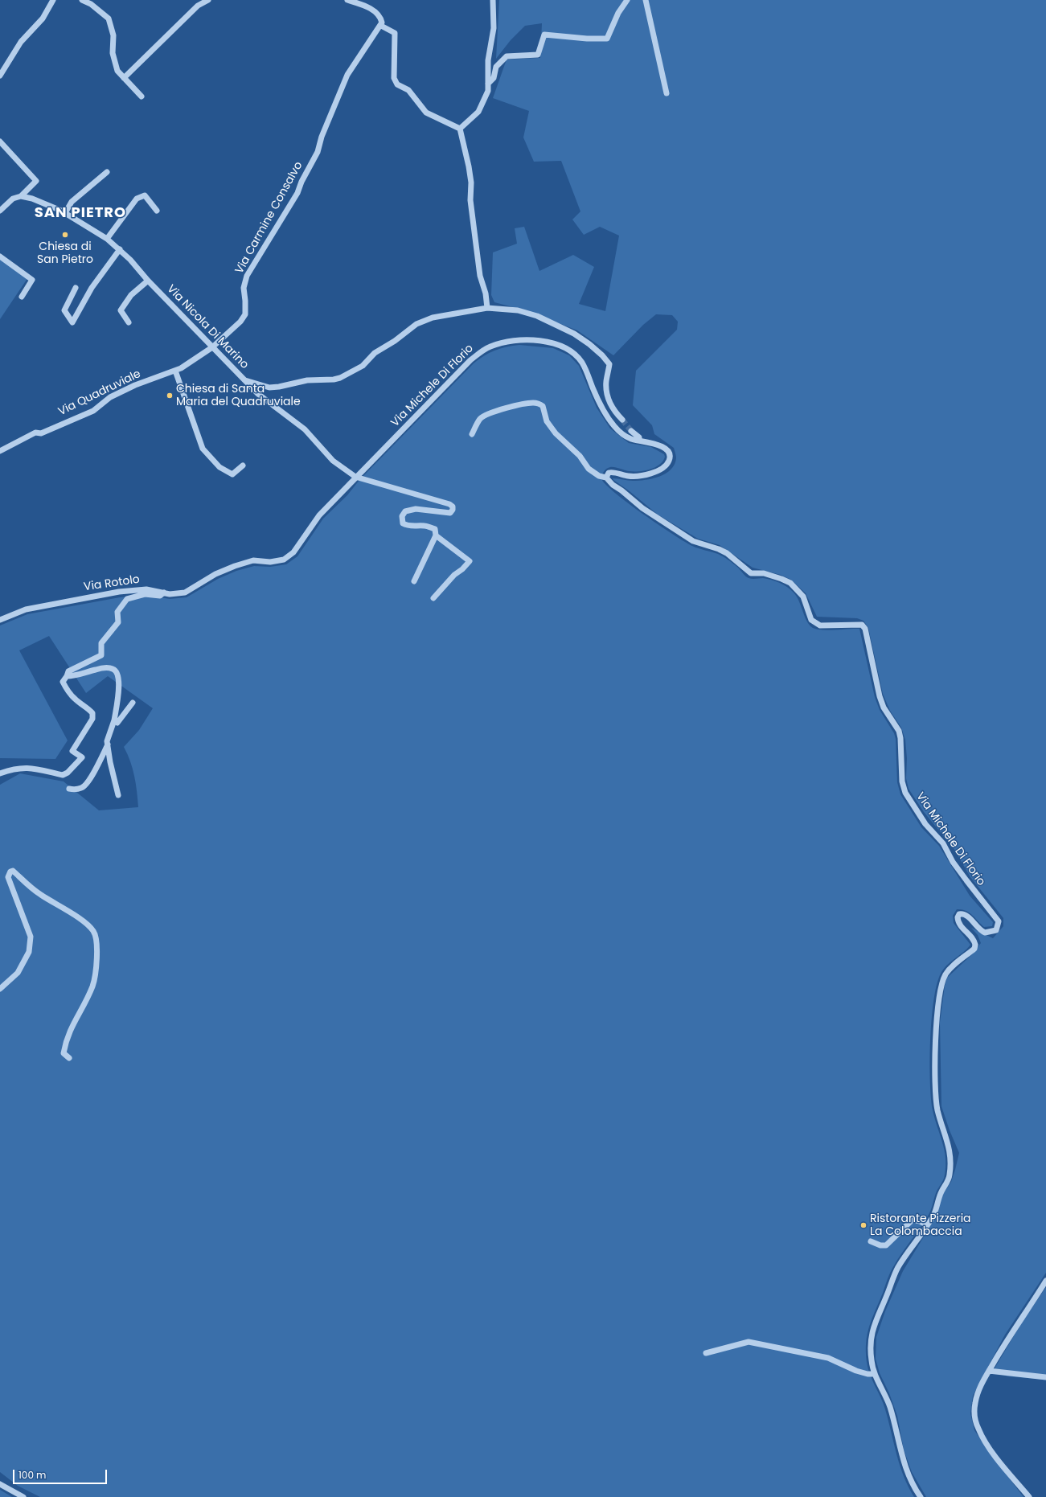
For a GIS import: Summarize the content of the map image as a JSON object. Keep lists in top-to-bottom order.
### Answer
{
  "streets": {
    "street": [
      "Via Carmine Consalvo",
      "Via Nicola Di Marino",
      "Via Michele Di Florio",
      "Via Quadruviale",
      "Via Rotolo"
    ]
  },
  "crossings": [
    ["Via Carmine Consalvo", "Via Nicola Di Marino"],
    ["Via Carmine Consalvo", "Via Quadruviale"],
    ["Via Nicola Di Marino", "Via Michele Di Florio"],
    ["Via Nicola Di Marino", "Via Quadruviale"],
    ["Via Nicola Di Marino", "Via Rotolo"],
    ["Via Michele Di Florio", "Via Rotolo"]
  ],
  "districts": ["SAN PIETRO"],
  "places": ["Chiesa di San Pietro", "Chiesa di Santa Maria del Quadruviale", "Ristorante Pizzeria La Colombaccia"],
  "scale_bar": "100 m"
}
